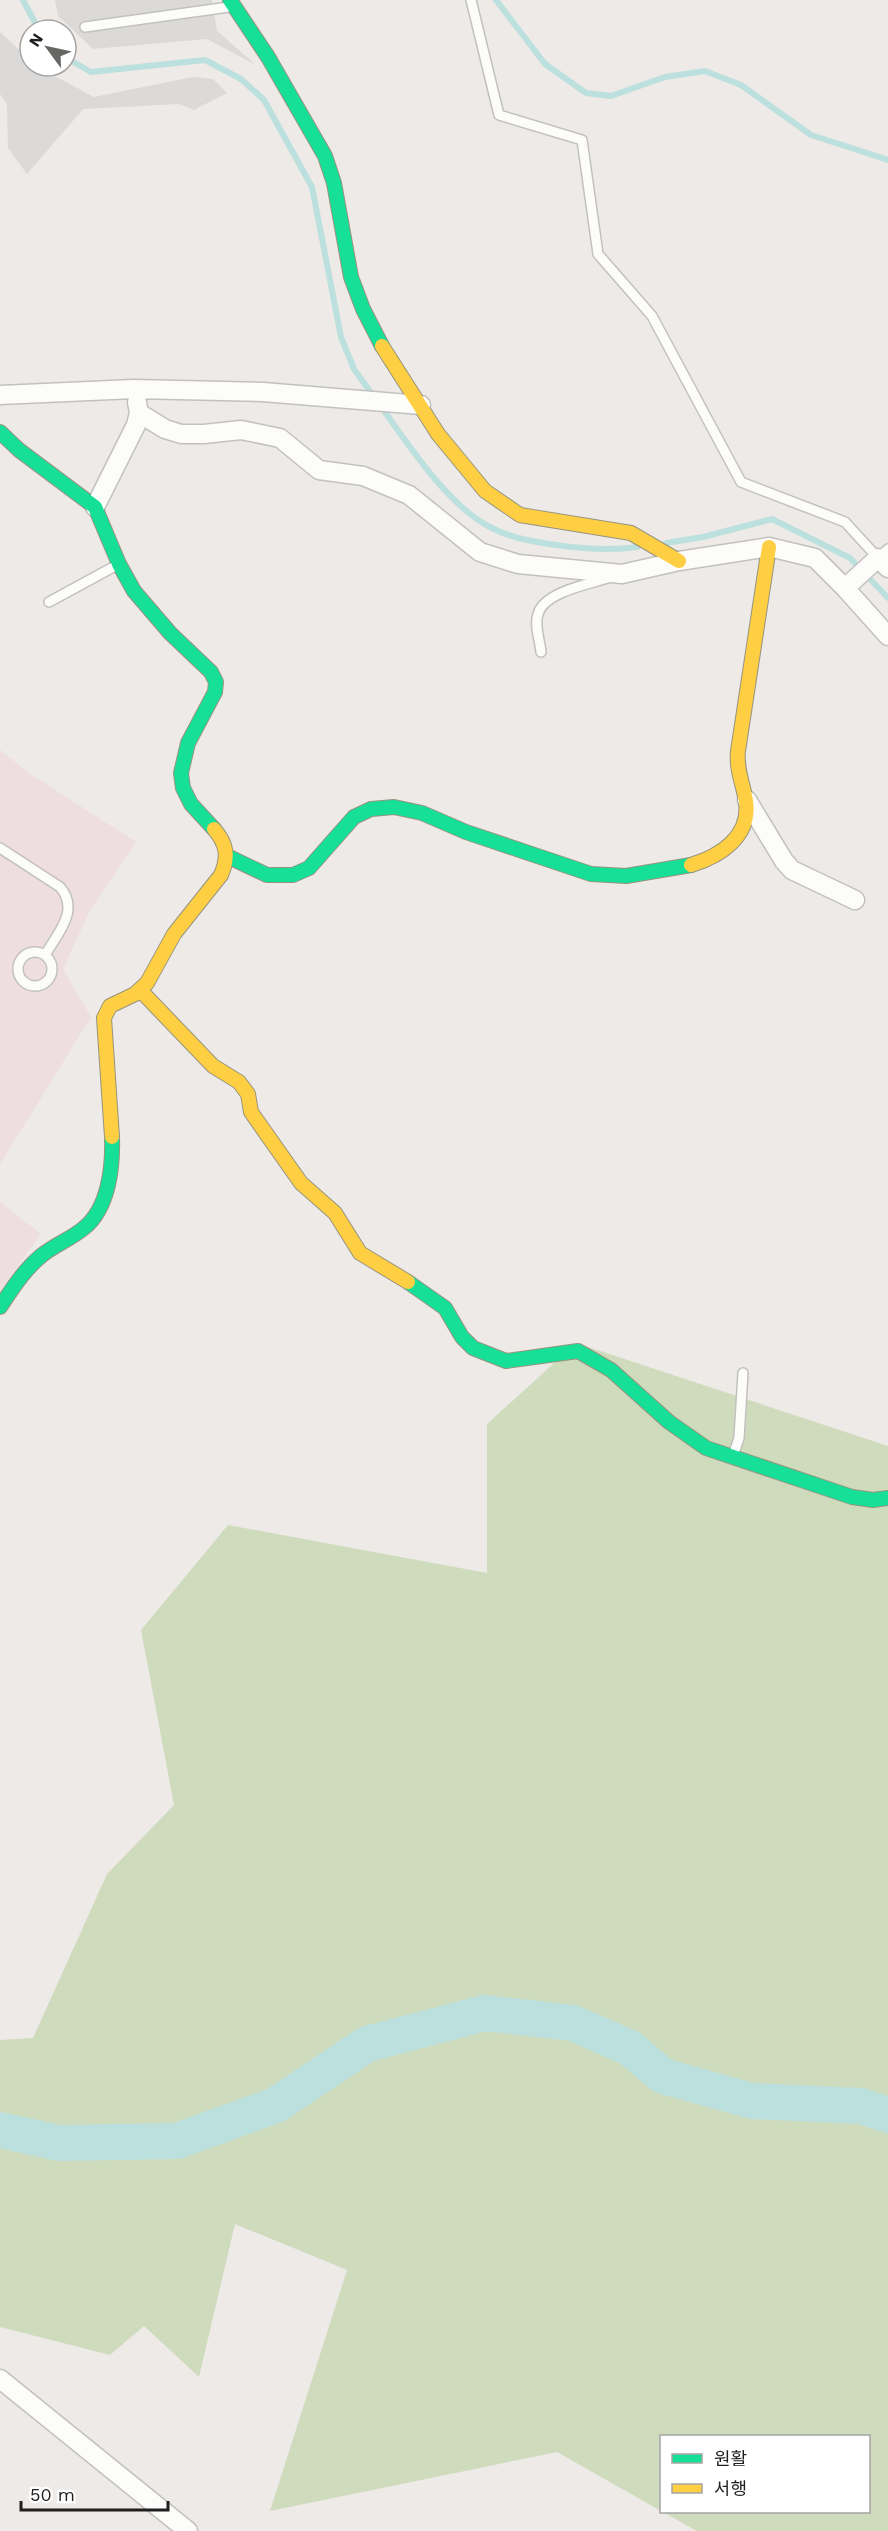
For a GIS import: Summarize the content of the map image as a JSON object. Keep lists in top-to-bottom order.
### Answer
{
  "legend": ["원활", "서행"],
  "scale_bar": "50 m",
  "north": "top left"
}
